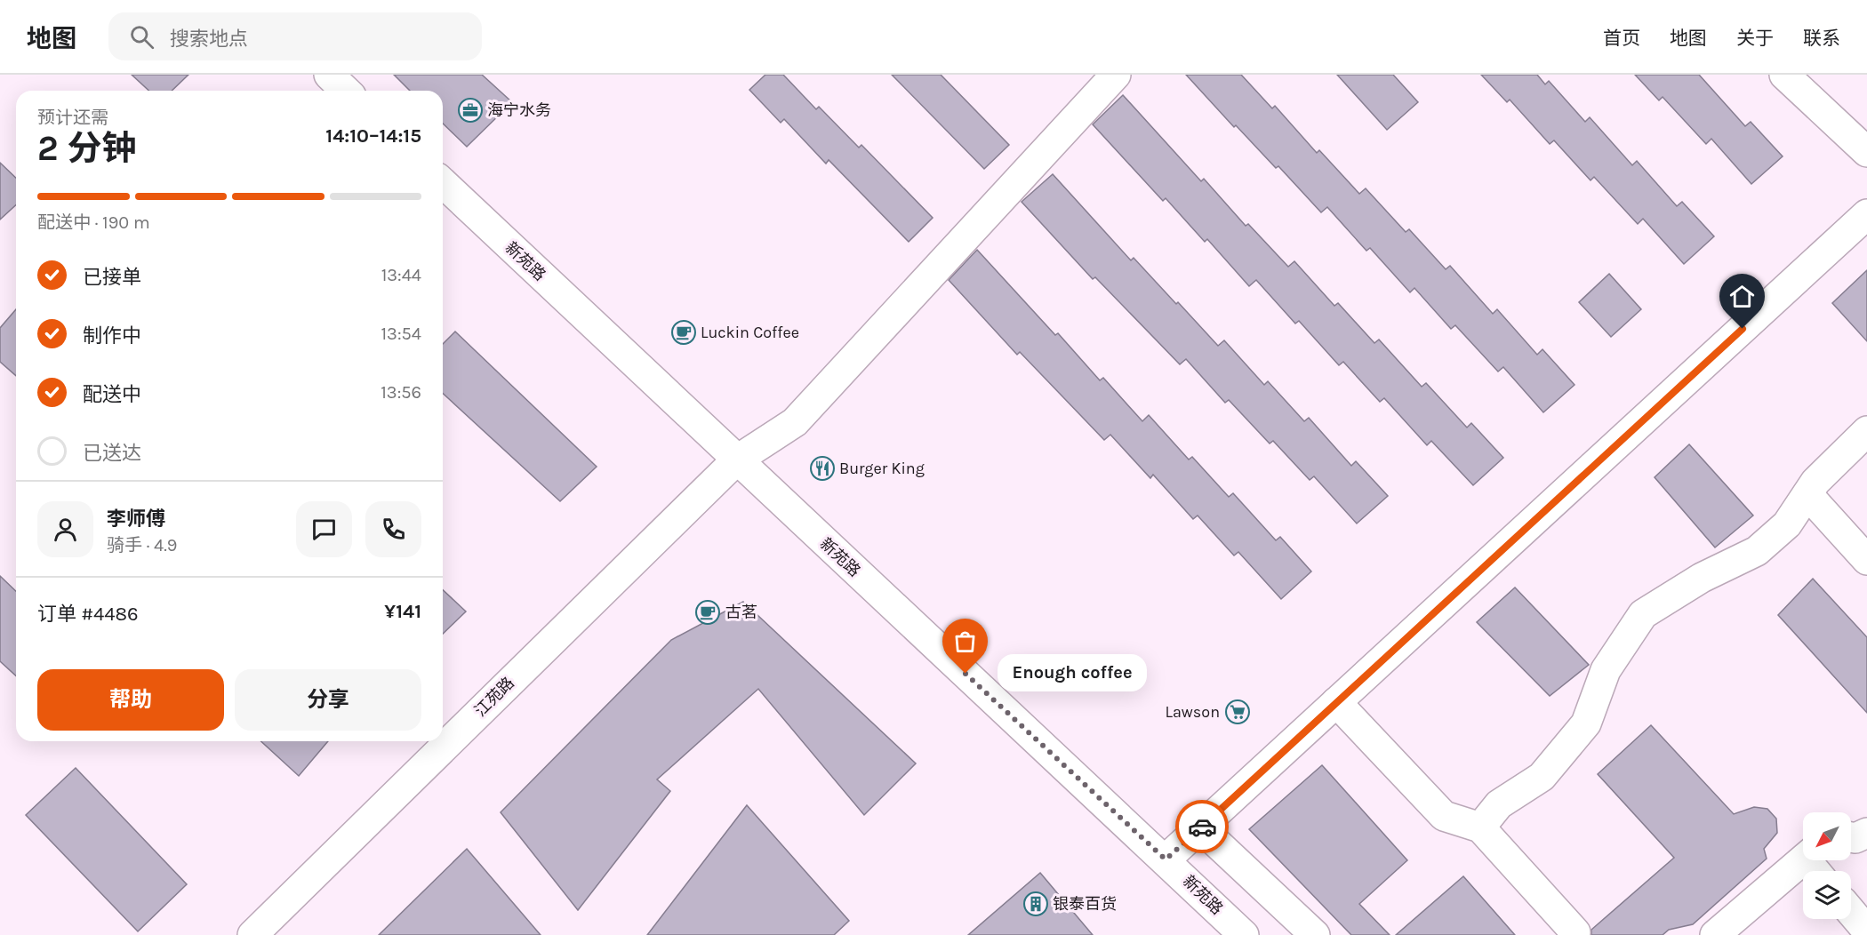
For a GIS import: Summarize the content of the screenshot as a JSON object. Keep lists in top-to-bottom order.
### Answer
{
  "streets": {
    "street": ["新苑路", "江苑路"]
  },
  "crossings": [
    ["新苑路", "江苑路"]
  ],
  "places": {
    "office": ["海宁水务"],
    "cafe": ["Luckin Coffee", "古茗"],
    "restaurant": ["Burger King"],
    "other": ["Enough coffee"],
    "supermarket": ["Lawson"],
    "building": ["银泰百货"]
  },
  "north": "bottom left",
  "page": {
    "header": "地图",
    "search": "搜索地点",
    "nav": [
      "首页",
      "地图",
      "关于",
      "联系"
    ],
    "heading": ["2 分钟", "预计还需", "14:10–14:15"],
    "panel": [
      "李师傅",
      "骑手 · 4.9",
      "订单 #4486",
      "¥141"
    ],
    "bar": "配送中 · 190 m",
    "list": [
      ["已接单", "13:44"],
      ["制作中", "13:54"],
      ["配送中", "13:56"],
      "已送达"
    ],
    "bubble": "Enough coffee",
    "buttons": ["帮助", "分享"]
  }
}
